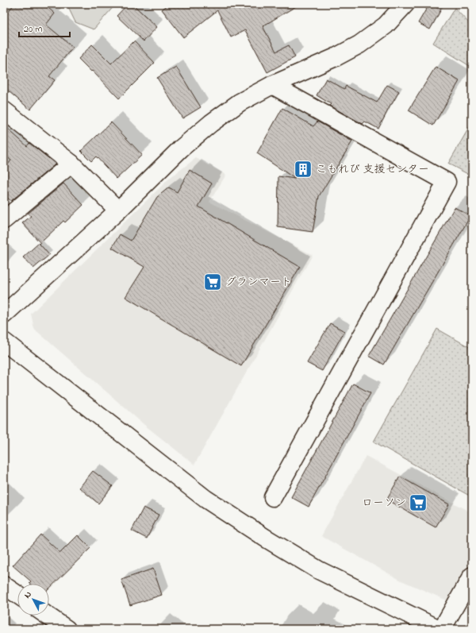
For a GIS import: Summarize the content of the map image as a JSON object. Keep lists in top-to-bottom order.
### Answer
{
  "places": {
    "building": ["こもれび 支援センター"],
    "supermarket": ["グランマート", "ローソン"]
  },
  "scale_bar": "20 m",
  "north": "top left"
}
